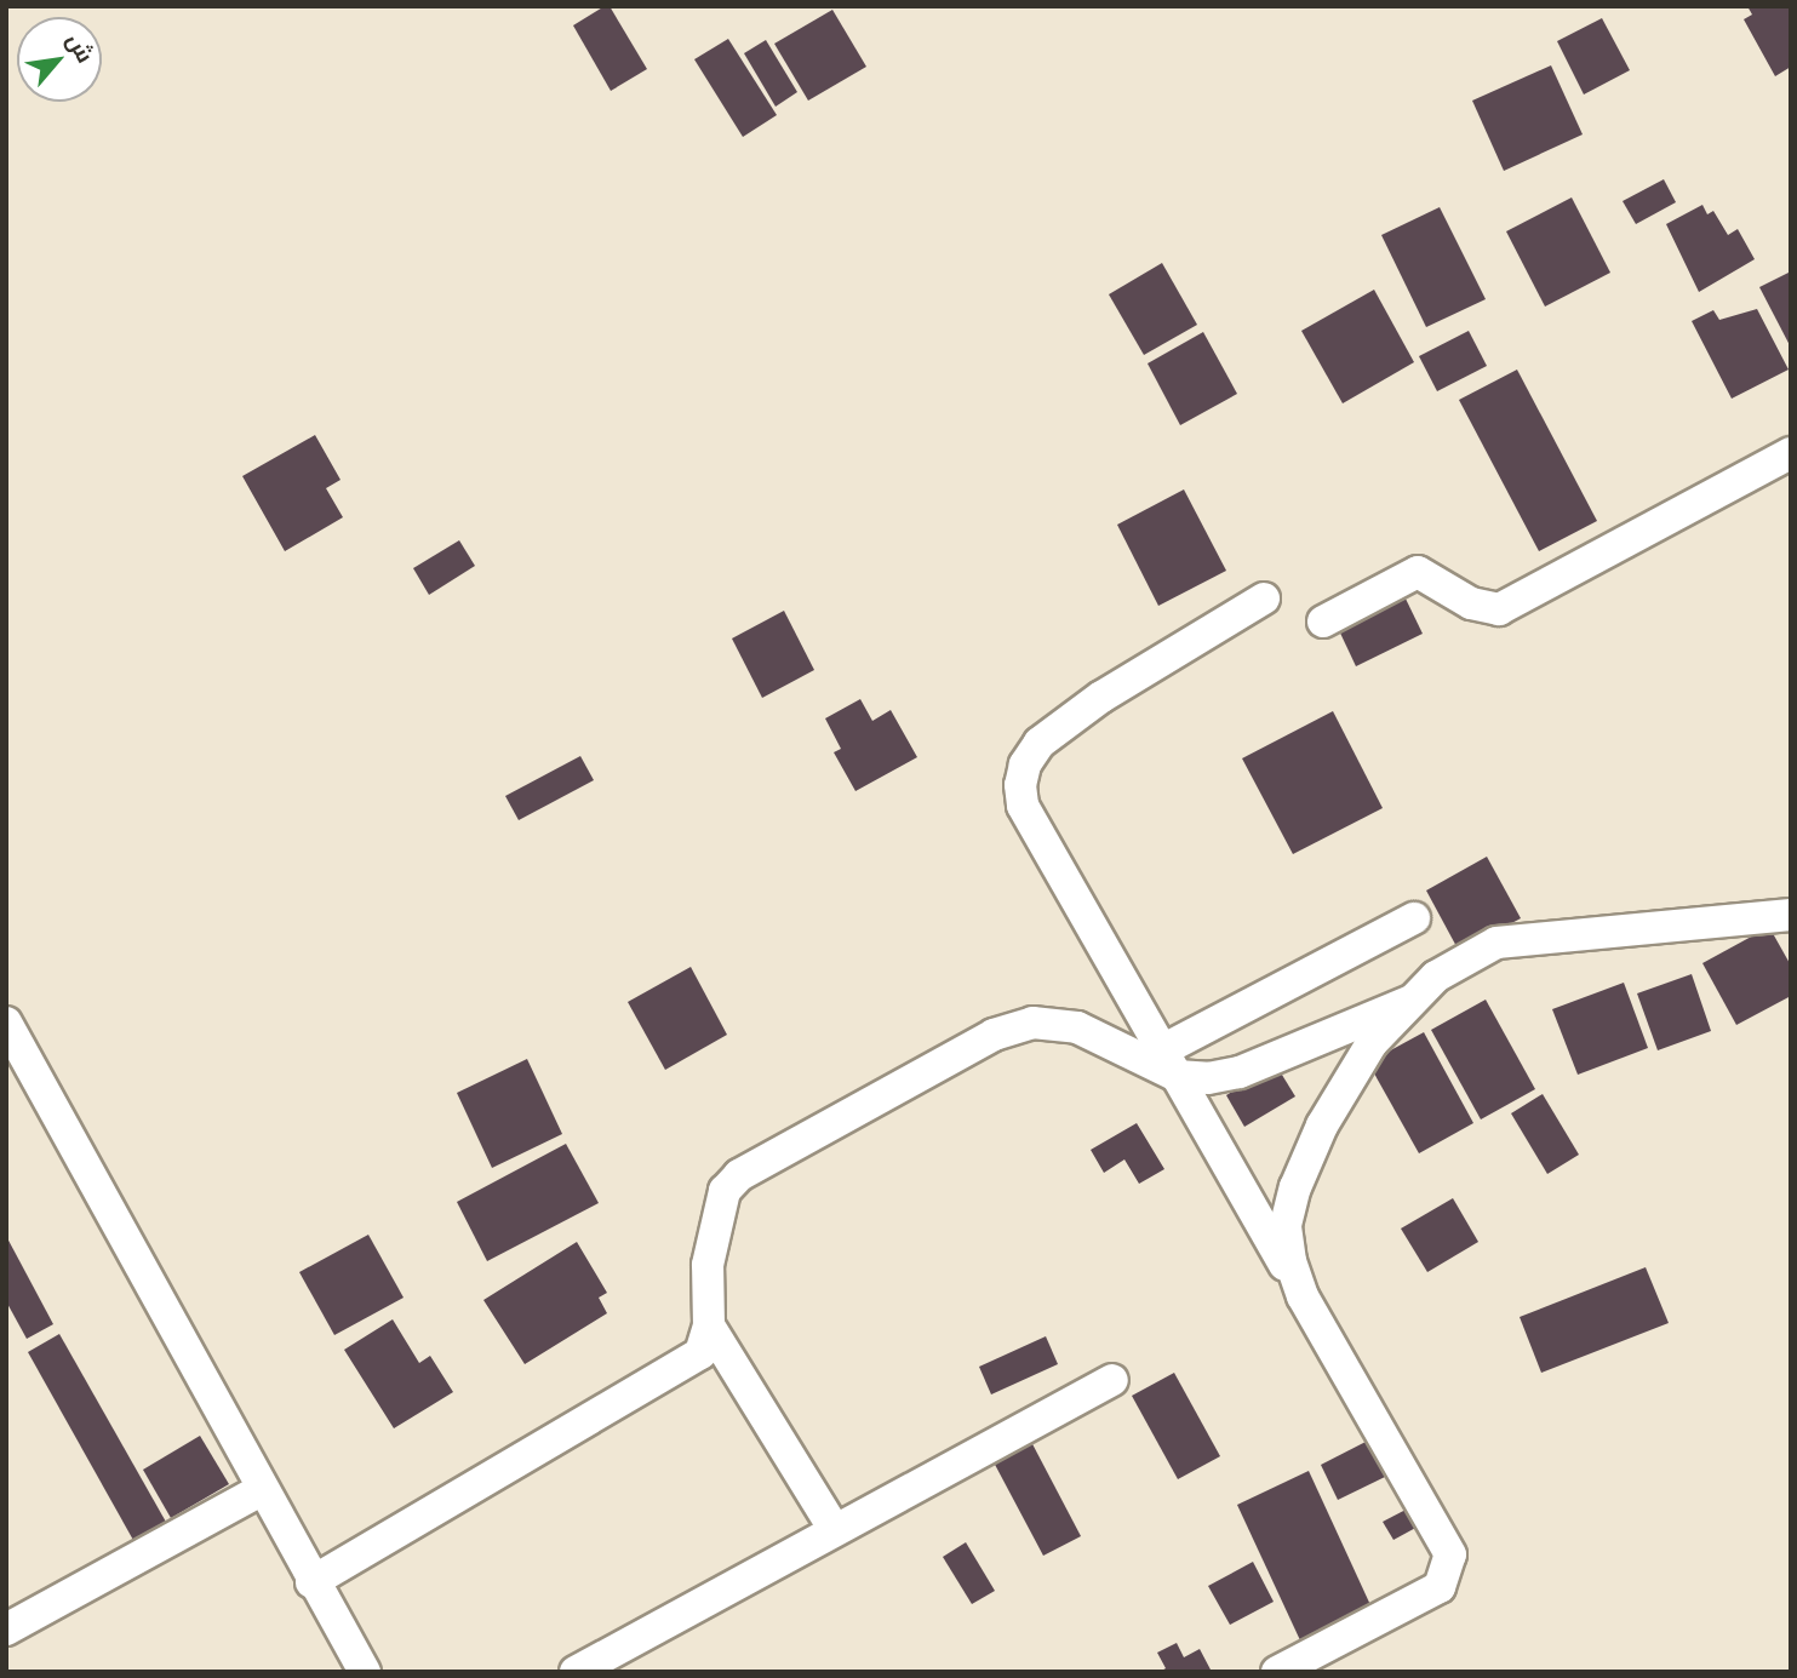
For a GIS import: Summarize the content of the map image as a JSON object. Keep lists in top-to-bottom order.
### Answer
{
  "north": "top right"
}
